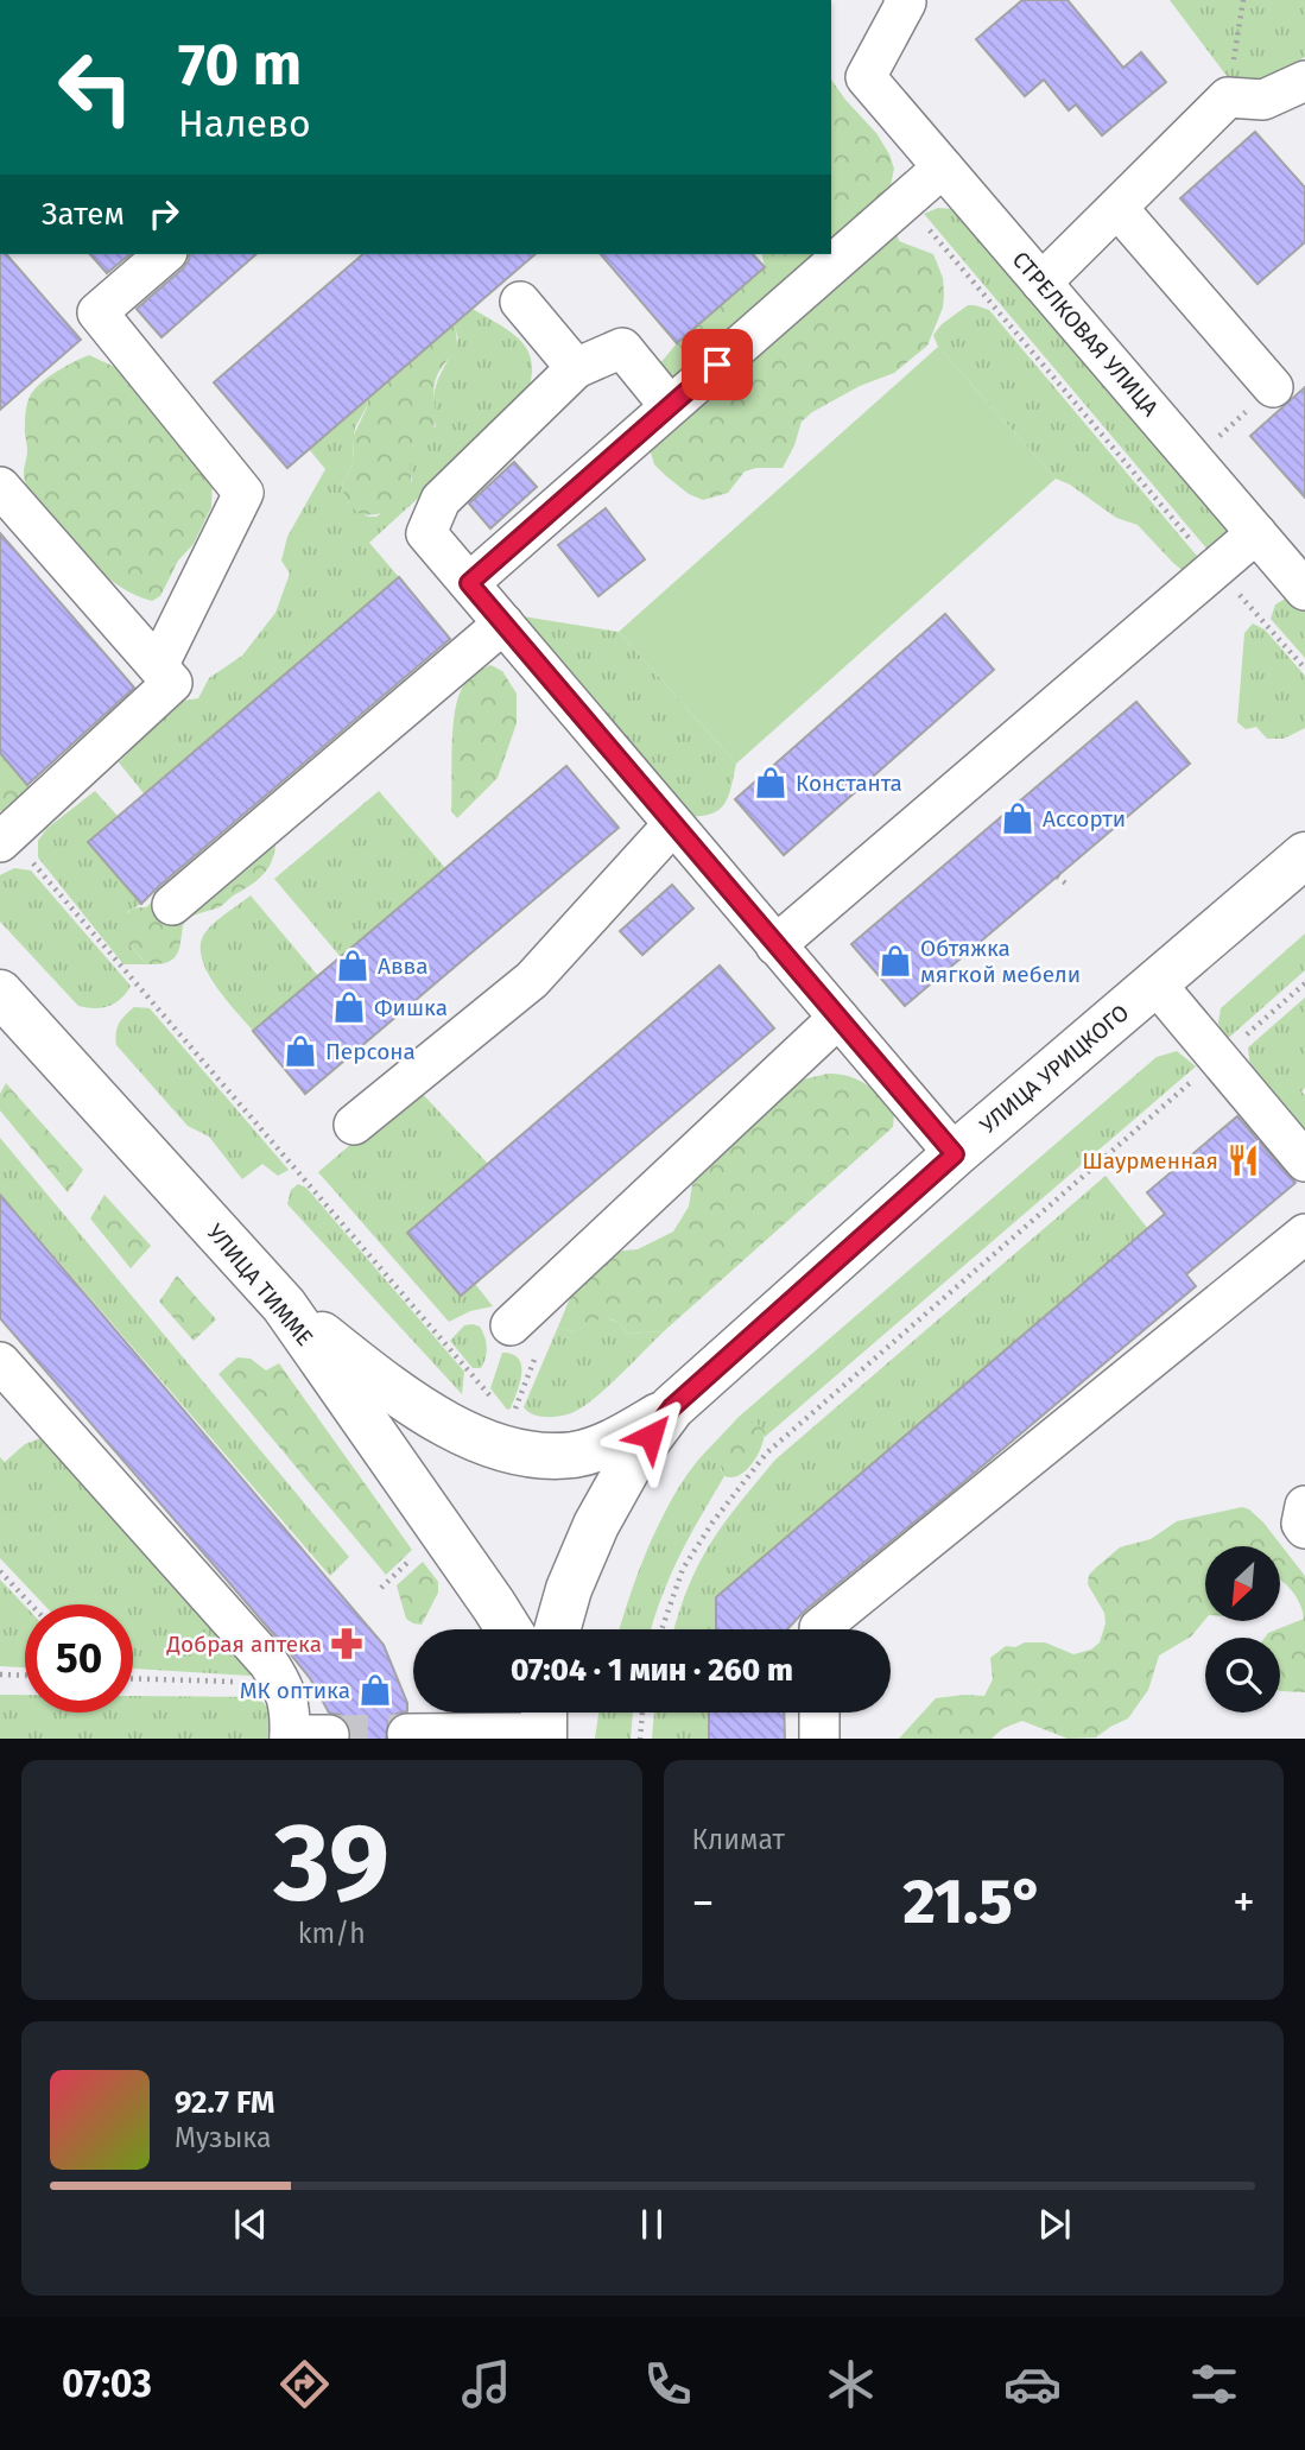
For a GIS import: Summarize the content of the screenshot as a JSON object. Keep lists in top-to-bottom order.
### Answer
{
  "streets": {
    "main road": ["УЛИЦА УРИЦКОГО", "УЛИЦА ТИММЕ"],
    "lane": ["СТРЕЛКОВАЯ УЛИЦА"]
  },
  "places": {
    "shop": [
      "Константа",
      "Ассорти",
      "Обтяжка мягкой мебели",
      "Авва",
      "Фишка",
      "Персона",
      "МК оптика"
    ],
    "restaurant": ["Шаурменная"],
    "pharmacy": ["Добрая аптека"]
  },
  "north": "bottom left",
  "page": {
    "turn": ["70 m", "Налево"],
    "then": "Затем",
    "limit": "50",
    "trip": "07:04 · 1 мин · 260 m",
    "tile": [
      ["39", "km/h"],
      "Климат"
    ],
    "heat": ["−", "21.5°", "+"],
    "song": ["92.7 FM", "Музыка"],
    "tabs": "07:03"
  }
}
